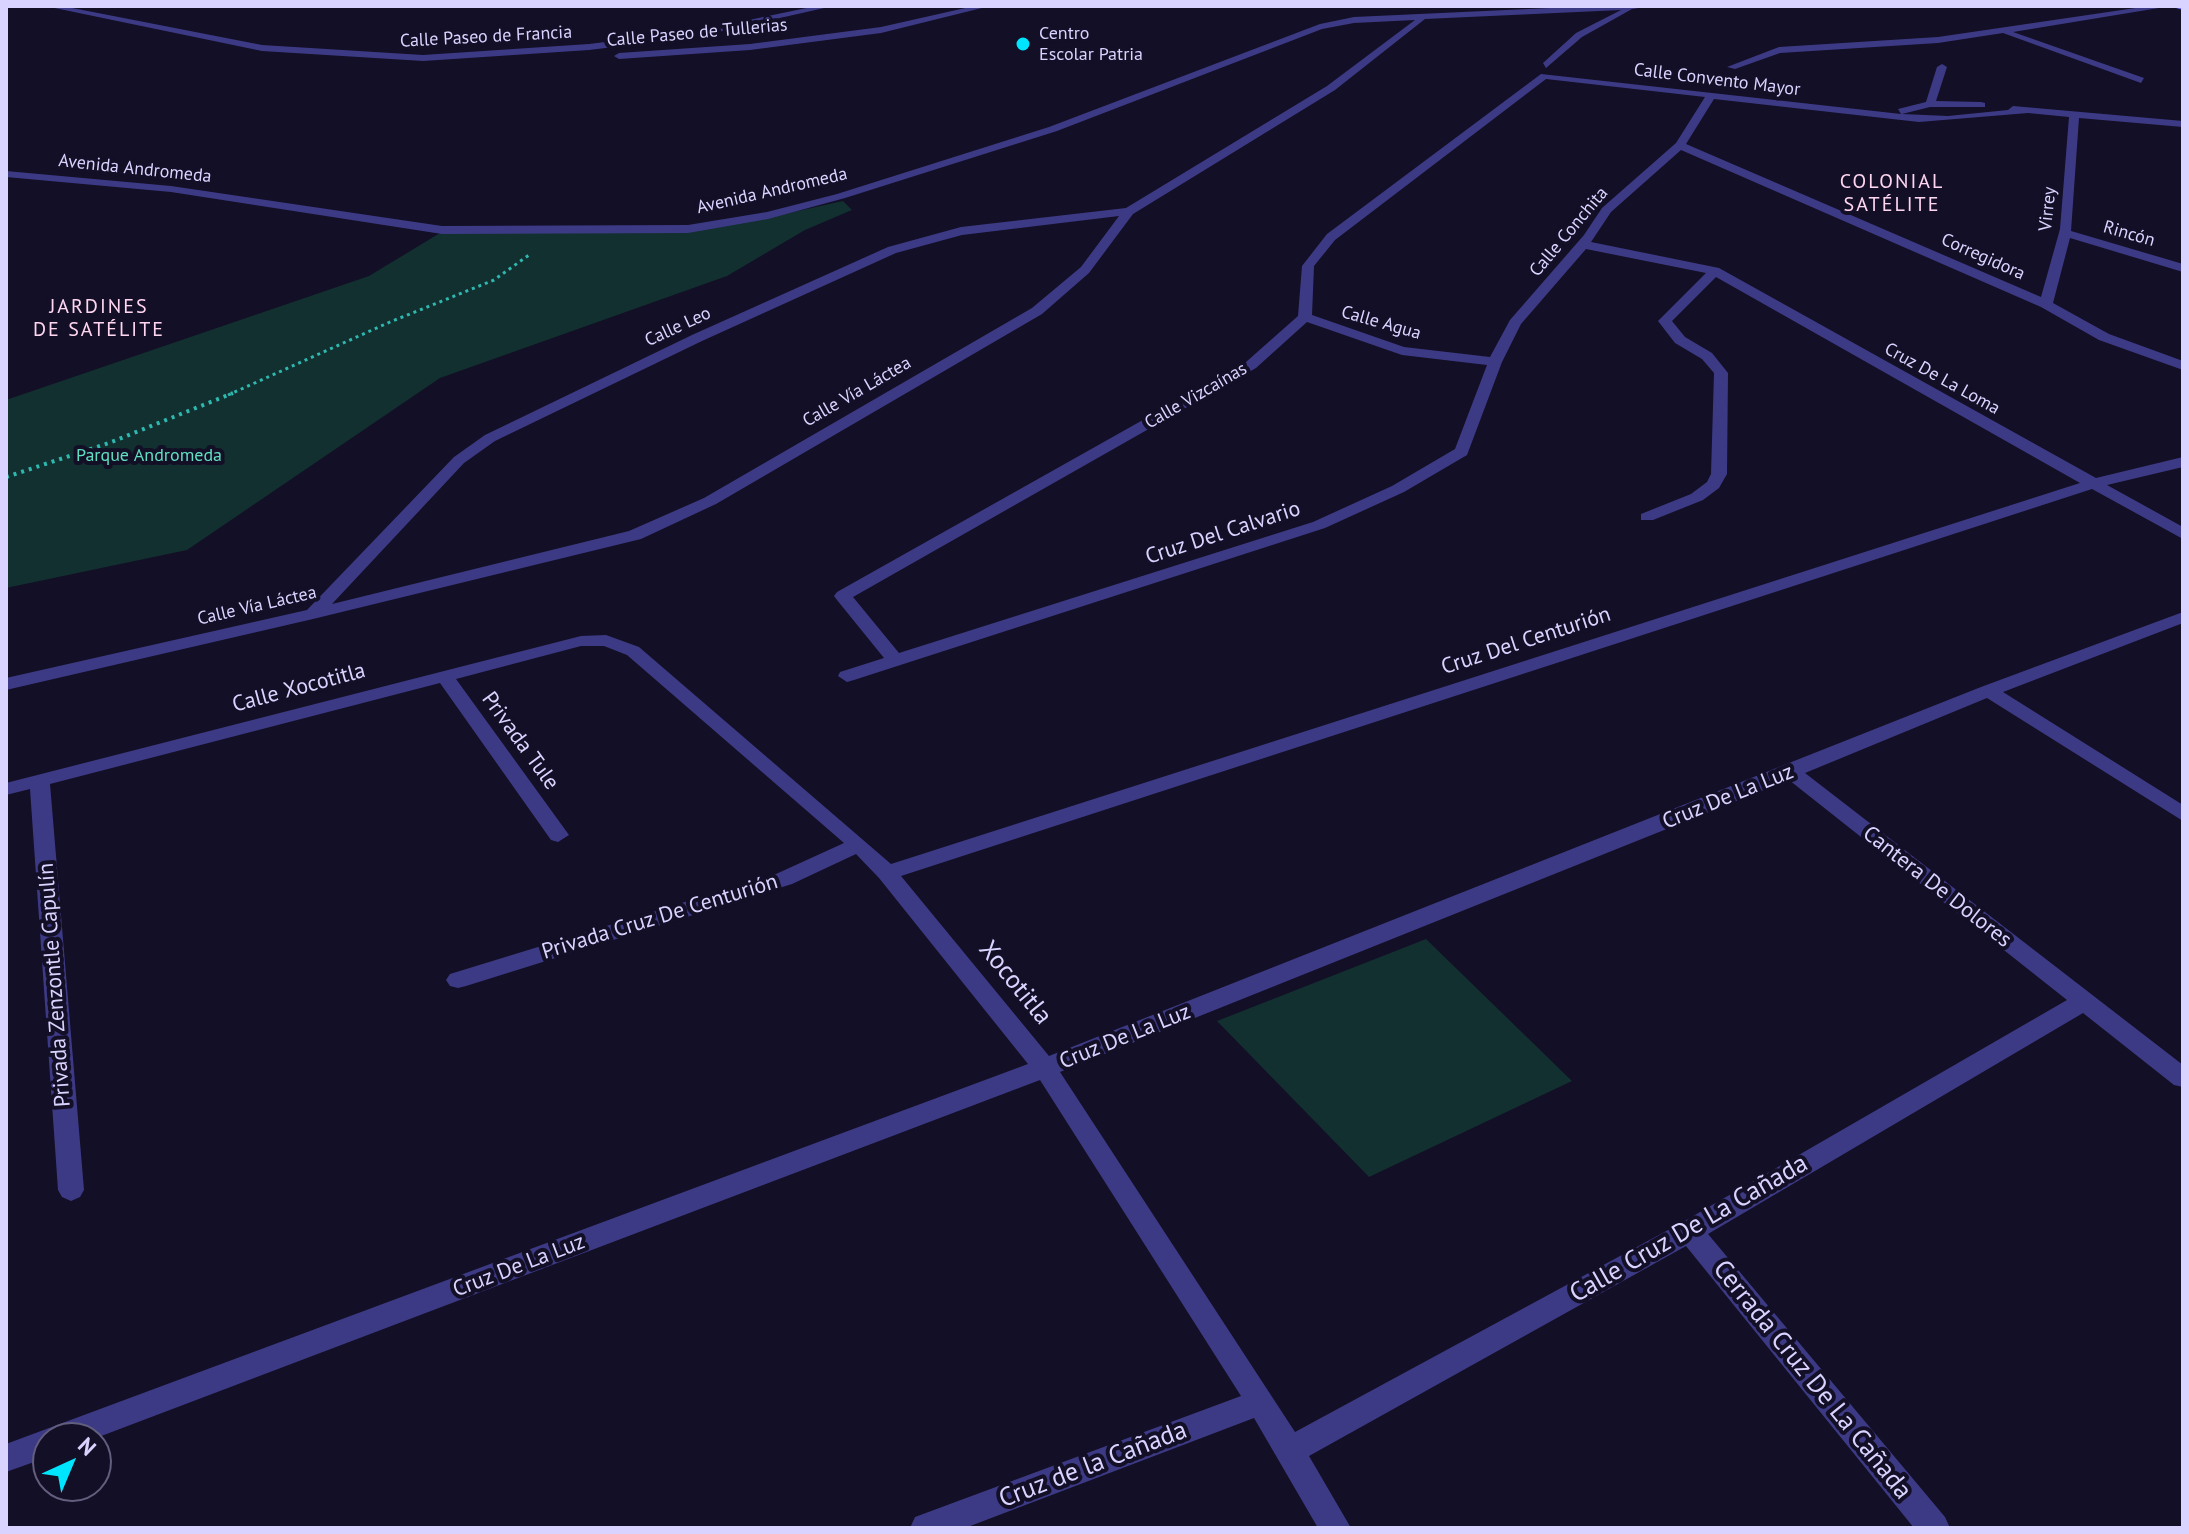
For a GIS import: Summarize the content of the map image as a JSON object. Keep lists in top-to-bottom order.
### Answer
{
  "streets": {
    "street": [
      "Calle Paseo de Tullerias",
      "Calle Paseo de Francia",
      "Calle Convento Mayor",
      "Avenida Andromeda",
      "Virrey",
      "Calle Conchita",
      "Rincón",
      "Corregidora",
      "Calle Agua",
      "Calle Leo",
      "Cruz De La Loma",
      "Calle Vía Láctea",
      "Calle Vizcaínas",
      "Cruz Del Calvario",
      "Cruz Del Centurión",
      "Calle Xocotitla",
      "Privada Tule",
      "Cruz De La Luz",
      "Cantera De Dolores",
      "Privada Cruz De Centurión",
      "Xocotitla",
      "Privada Zenzontle Capulín",
      "Calle Cruz De La Cañada",
      "Cerrada Cruz De La Cañada",
      "Cruz de la Cañada"
    ]
  },
  "crossings": [
    ["Calle Paseo de Tullerias", "Calle Paseo de Francia"],
    ["Calle Convento Mayor", "Virrey"],
    ["Calle Convento Mayor", "Calle Conchita"],
    ["Avenida Andromeda", "Calle Vía Láctea"],
    ["Virrey", "Rincón"],
    ["Virrey", "Corregidora"],
    ["Calle Conchita", "Corregidora"],
    ["Calle Conchita", "Calle Agua"],
    ["Calle Conchita", "Cruz De La Loma"],
    ["Calle Conchita", "Cruz Del Calvario"],
    ["Calle Agua", "Calle Vizcaínas"],
    ["Calle Agua", "Cruz Del Calvario"],
    ["Calle Leo", "Calle Vía Láctea"],
    ["Cruz De La Loma", "Cruz Del Centurión"],
    ["Calle Vizcaínas", "Cruz Del Calvario"],
    ["Cruz Del Centurión", "Xocotitla"],
    ["Calle Xocotitla", "Privada Tule"],
    ["Calle Xocotitla", "Xocotitla"],
    ["Calle Xocotitla", "Privada Zenzontle Capulín"],
    ["Cruz De La Luz", "Cantera De Dolores"],
    ["Cruz De La Luz", "Xocotitla"],
    ["Cantera De Dolores", "Calle Cruz De La Cañada"],
    ["Privada Cruz De Centurión", "Xocotitla"],
    ["Xocotitla", "Calle Cruz De La Cañada"],
    ["Xocotitla", "Cruz de la Cañada"],
    ["Calle Cruz De La Cañada", "Cerrada Cruz De La Cañada"]
  ],
  "districts": ["COLONIAL SATÉLITE", "JARDINES DE SATÉLITE"],
  "parks": ["Parque Andromeda"],
  "places": ["Centro Escolar Patria"],
  "north": "top right"
}
